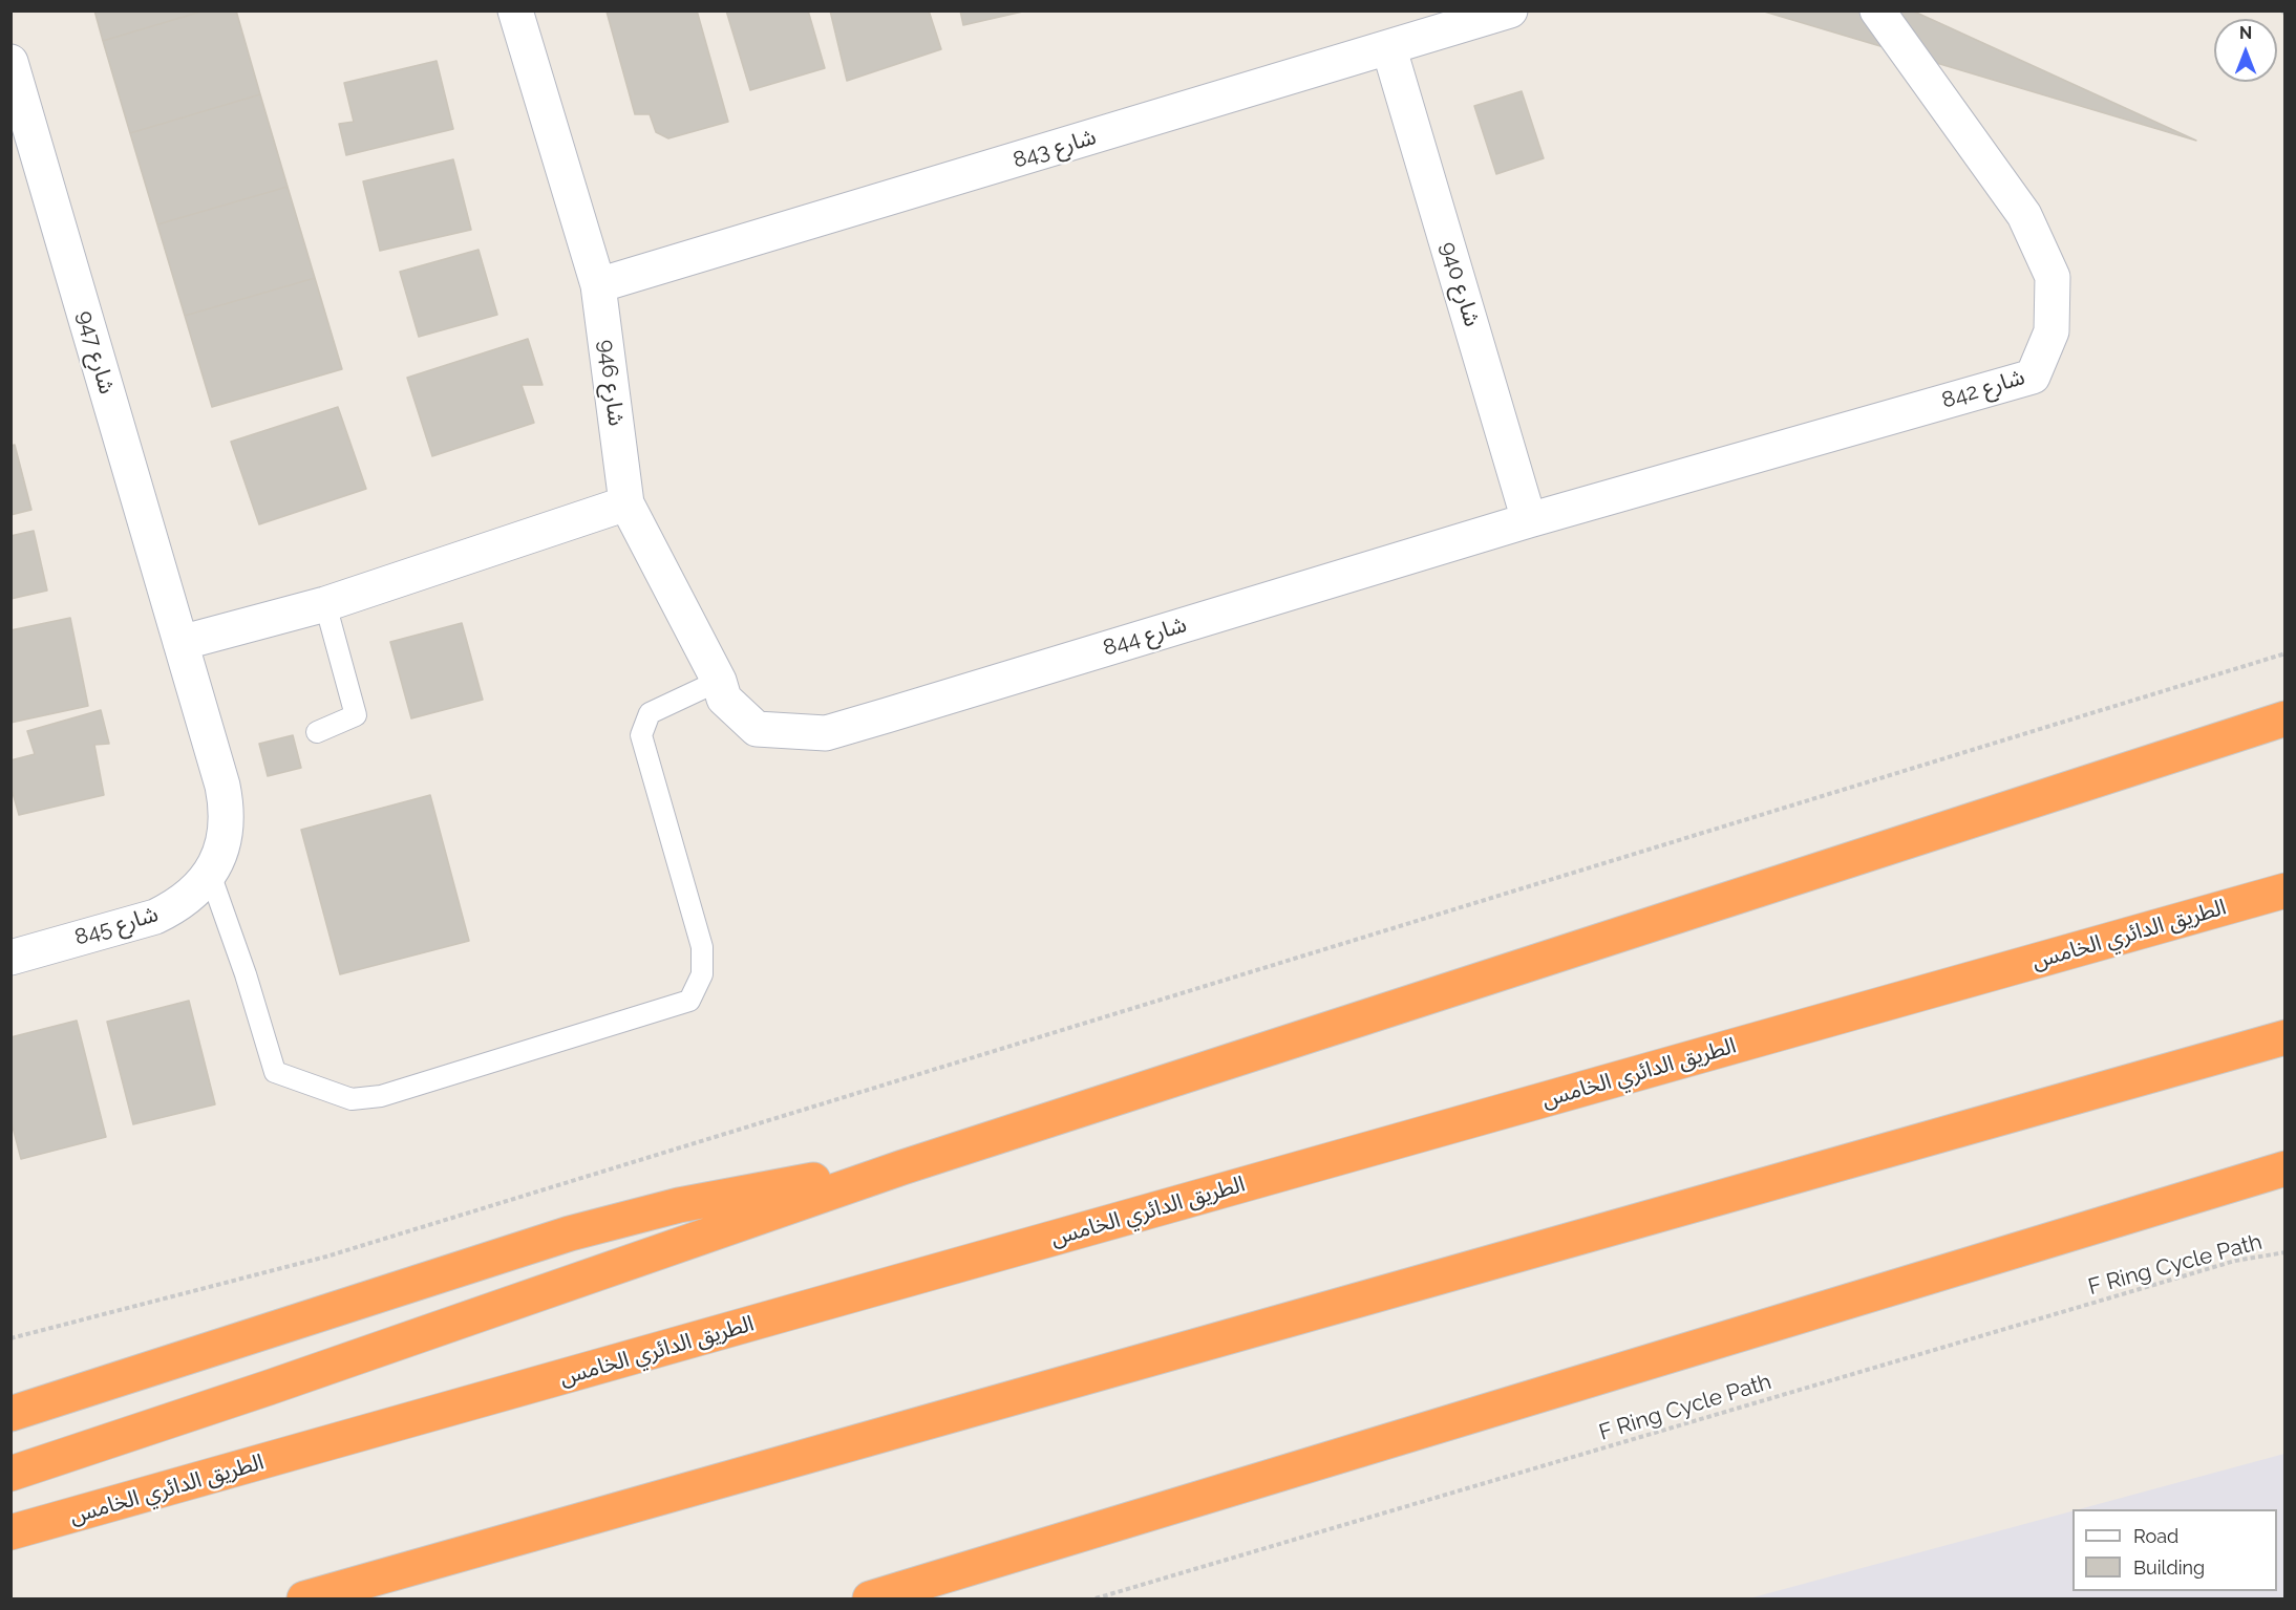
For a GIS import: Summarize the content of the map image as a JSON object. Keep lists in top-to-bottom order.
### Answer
{
  "streets": {
    "highway": ["الطريق الدائري الخامس"],
    "street": [
      "شارع 843",
      "شارع 940",
      "شارع 947",
      "شارع 946",
      "شارع 842",
      "شارع 844",
      "شارع 845"
    ],
    "path": ["F Ring Cycle Path"]
  },
  "crossings": [
    ["شارع 843", "شارع 940"],
    ["شارع 843", "شارع 946"],
    ["شارع 940", "شارع 842"],
    ["شارع 940", "شارع 844"],
    ["شارع 947", "شارع 845"],
    ["شارع 946", "شارع 844"],
    ["شارع 842", "شارع 844"]
  ],
  "legend": ["Road", "Building"],
  "north": "top"
}
